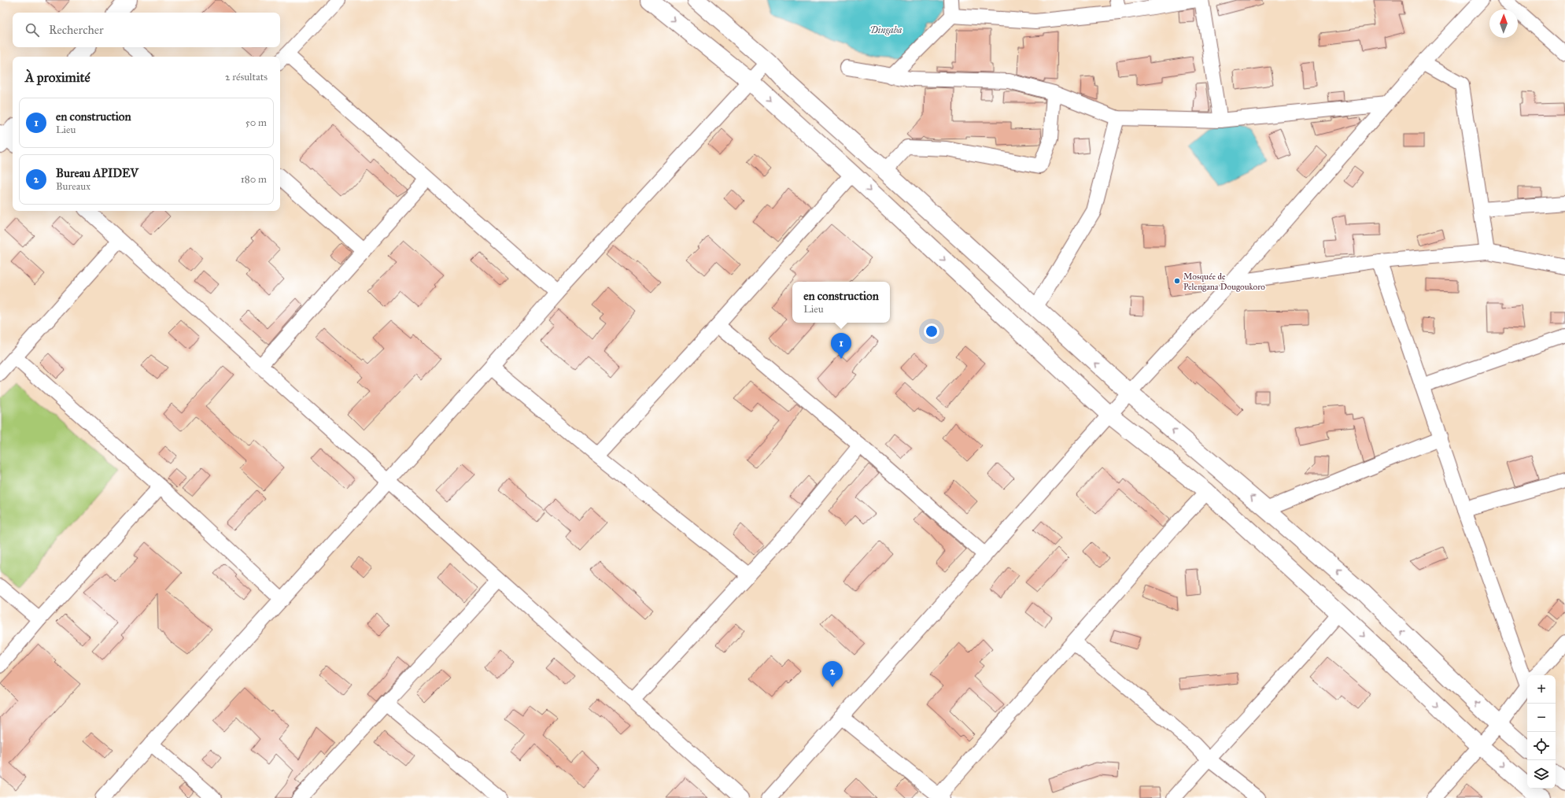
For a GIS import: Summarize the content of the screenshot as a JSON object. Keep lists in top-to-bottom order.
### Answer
{
  "water": ["Dingaba"],
  "places": ["Mosquée de Pelengana Dougoukoro"],
  "north": "top",
  "page": {
    "search": "Rechercher",
    "heading": ["À proximité", "2 résultats"],
    "list": [
      {
        "mark": "1",
        "name": "en construction",
        "note": "Lieu",
        "value": "50 m"
      },
      {
        "mark": "2",
        "name": "Bureau APIDEV",
        "note": "Bureaux",
        "value": "180 m"
      }
    ],
    "popup": ["en construction", "Lieu"],
    "pins": ["1", "2"],
    "map_buttons": ["+", "−"]
  }
}
